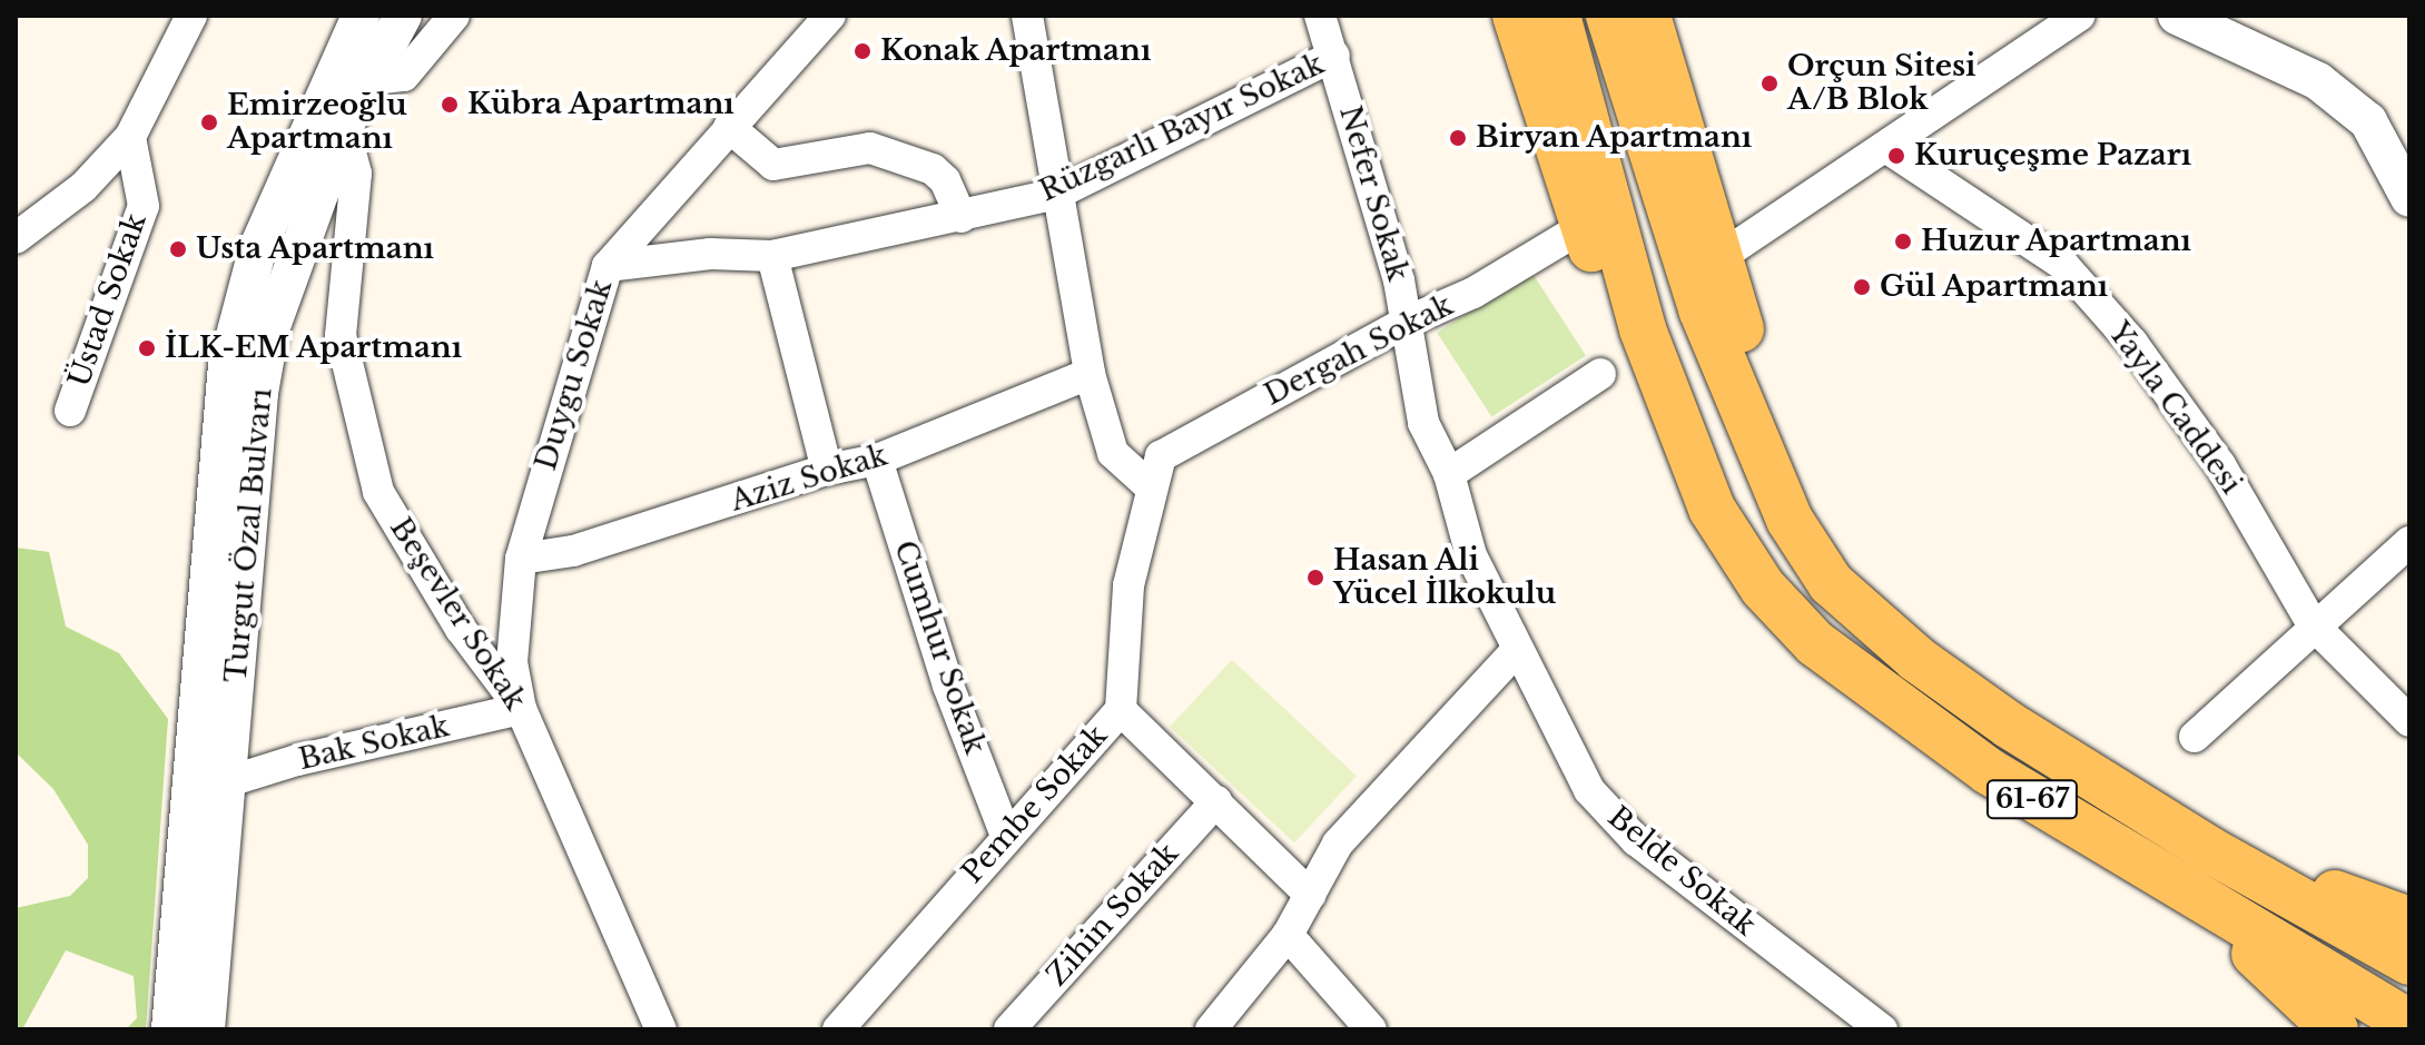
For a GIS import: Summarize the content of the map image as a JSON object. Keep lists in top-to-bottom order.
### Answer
{
  "streets": {
    "main road": ["61-67"],
    "street": [
      "Rüzgarlı Bayır Sokak",
      "Nefer Sokak",
      "Üstad Sokak",
      "Dergah Sokak",
      "Duygu Sokak",
      "Yayla Caddesi",
      "Aziz Sokak",
      "Turgut Özal Bulvarı",
      "Beşevler Sokak",
      "Cumhur Sokak",
      "Bak Sokak",
      "Pembe Sokak",
      "Belde Sokak",
      "Zihin Sokak"
    ]
  },
  "crossings": [
    ["Rüzgarlı Bayır Sokak", "Nefer Sokak"],
    ["Rüzgarlı Bayır Sokak", "Duygu Sokak"],
    ["Nefer Sokak", "Dergah Sokak"],
    ["Nefer Sokak", "Belde Sokak"],
    ["Dergah Sokak", "61-67"],
    ["Dergah Sokak", "Pembe Sokak"],
    ["Duygu Sokak", "Aziz Sokak"],
    ["Duygu Sokak", "Beşevler Sokak"],
    ["Duygu Sokak", "Bak Sokak"],
    ["Aziz Sokak", "Cumhur Sokak"],
    ["Turgut Özal Bulvarı", "Beşevler Sokak"],
    ["Turgut Özal Bulvarı", "Bak Sokak"],
    ["Beşevler Sokak", "Bak Sokak"],
    ["Cumhur Sokak", "Pembe Sokak"]
  ],
  "places": [
    "Konak Apartmanı",
    "Orçun Sitesi A/B Blok",
    "Kübra Apartmanı",
    "Emirzeoğlu Apartmanı",
    "Biryan Apartmanı",
    "Kuruçeşme Pazarı",
    "Huzur Apartmanı",
    "Usta Apartmanı",
    "Gül Apartmanı",
    "İLK-EM Apartmanı",
    "Hasan Ali Yücel İlkokulu"
  ]
}
